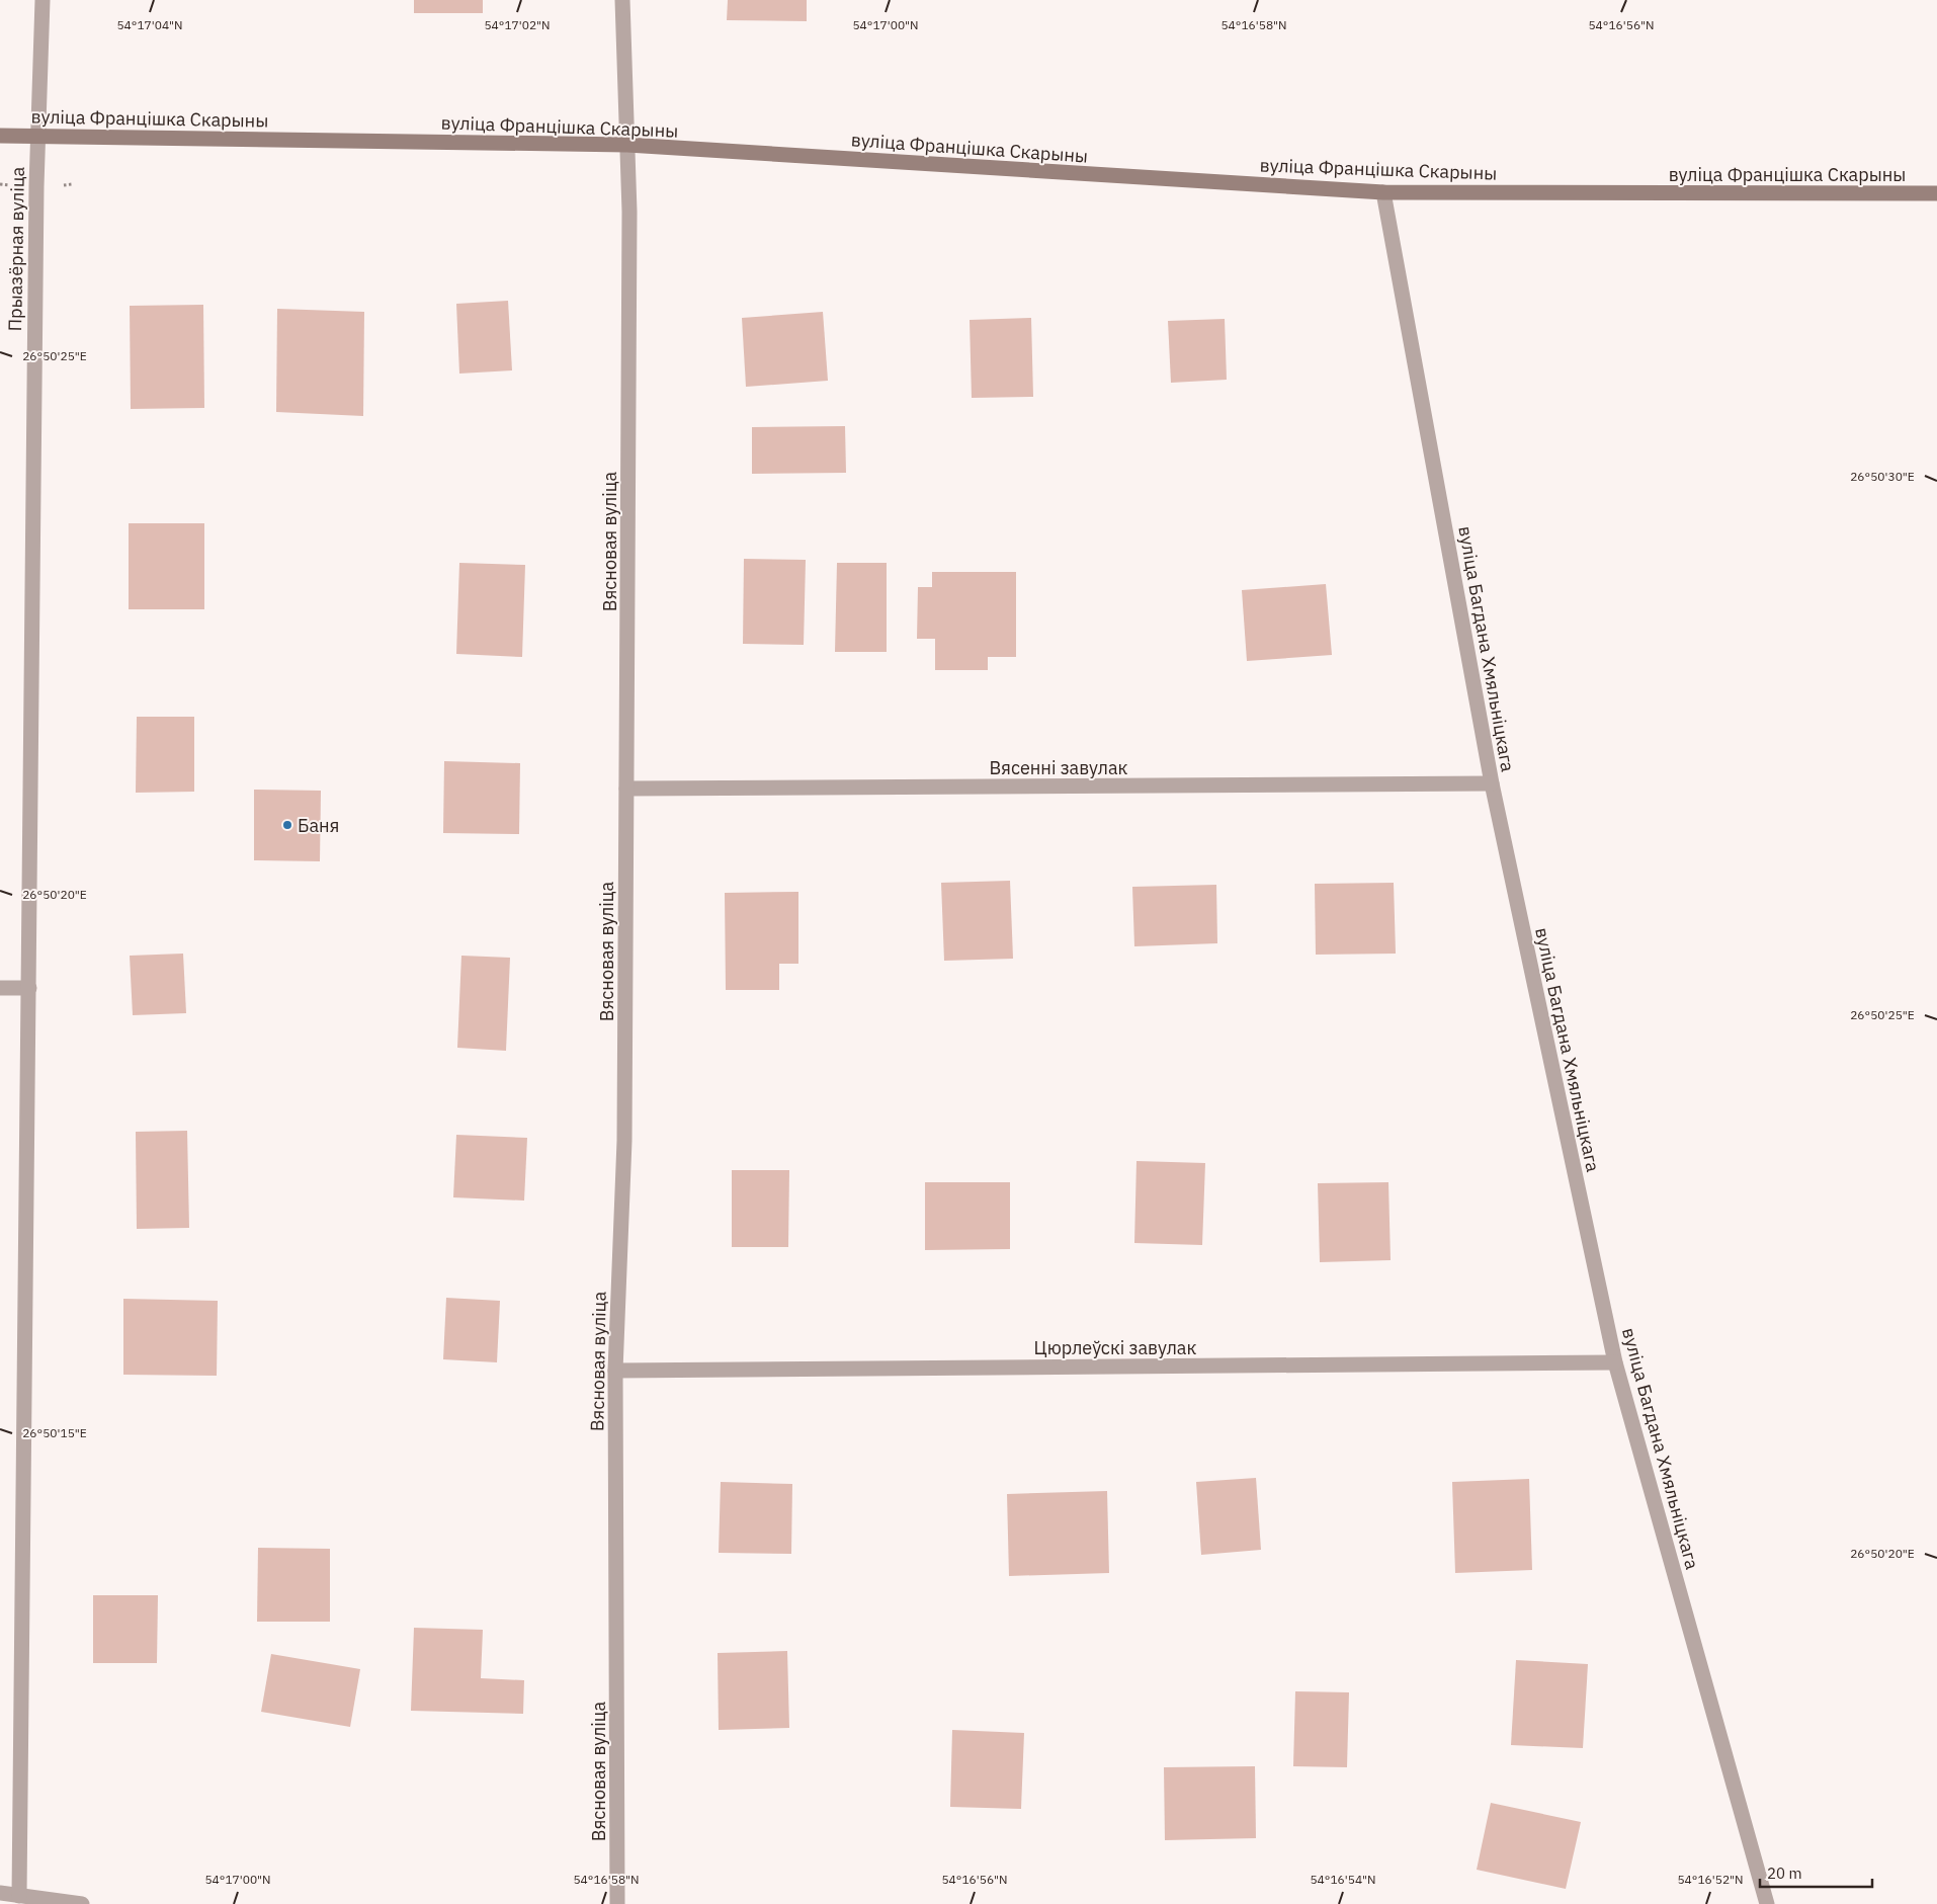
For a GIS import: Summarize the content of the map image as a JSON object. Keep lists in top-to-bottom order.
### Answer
{
  "streets": {
    "street": [
      "вуліца Францішка Скарыны",
      "Прыазёрная вуліца",
      "Вясновая вуліца",
      "вуліца Багдана Хмяльніцкага",
      "Вясенні завулак",
      "Цюрлеўскі завулак"
    ]
  },
  "crossings": [
    ["вуліца Францішка Скарыны", "Прыазёрная вуліца"],
    ["вуліца Францішка Скарыны", "Вясновая вуліца"],
    ["вуліца Францішка Скарыны", "вуліца Багдана Хмяльніцкага"],
    ["Вясновая вуліца", "Вясенні завулак"],
    ["Вясновая вуліца", "Цюрлеўскі завулак"],
    ["вуліца Багдана Хмяльніцкага", "Вясенні завулак"],
    ["вуліца Багдана Хмяльніцкага", "Цюрлеўскі завулак"]
  ],
  "places": ["Баня"],
  "scale_bar": "20 m",
  "coordinates": [
    "54°17'04\"N",
    "54°17'02\"N",
    "54°17'00\"N",
    "54°16'58\"N",
    "54°16'56\"N",
    "26°50'25\"E",
    "26°50'30\"E",
    "26°50'20\"E",
    "26°50'15\"E",
    "54°16'54\"N",
    "54°16'52\"N"
  ]
}
